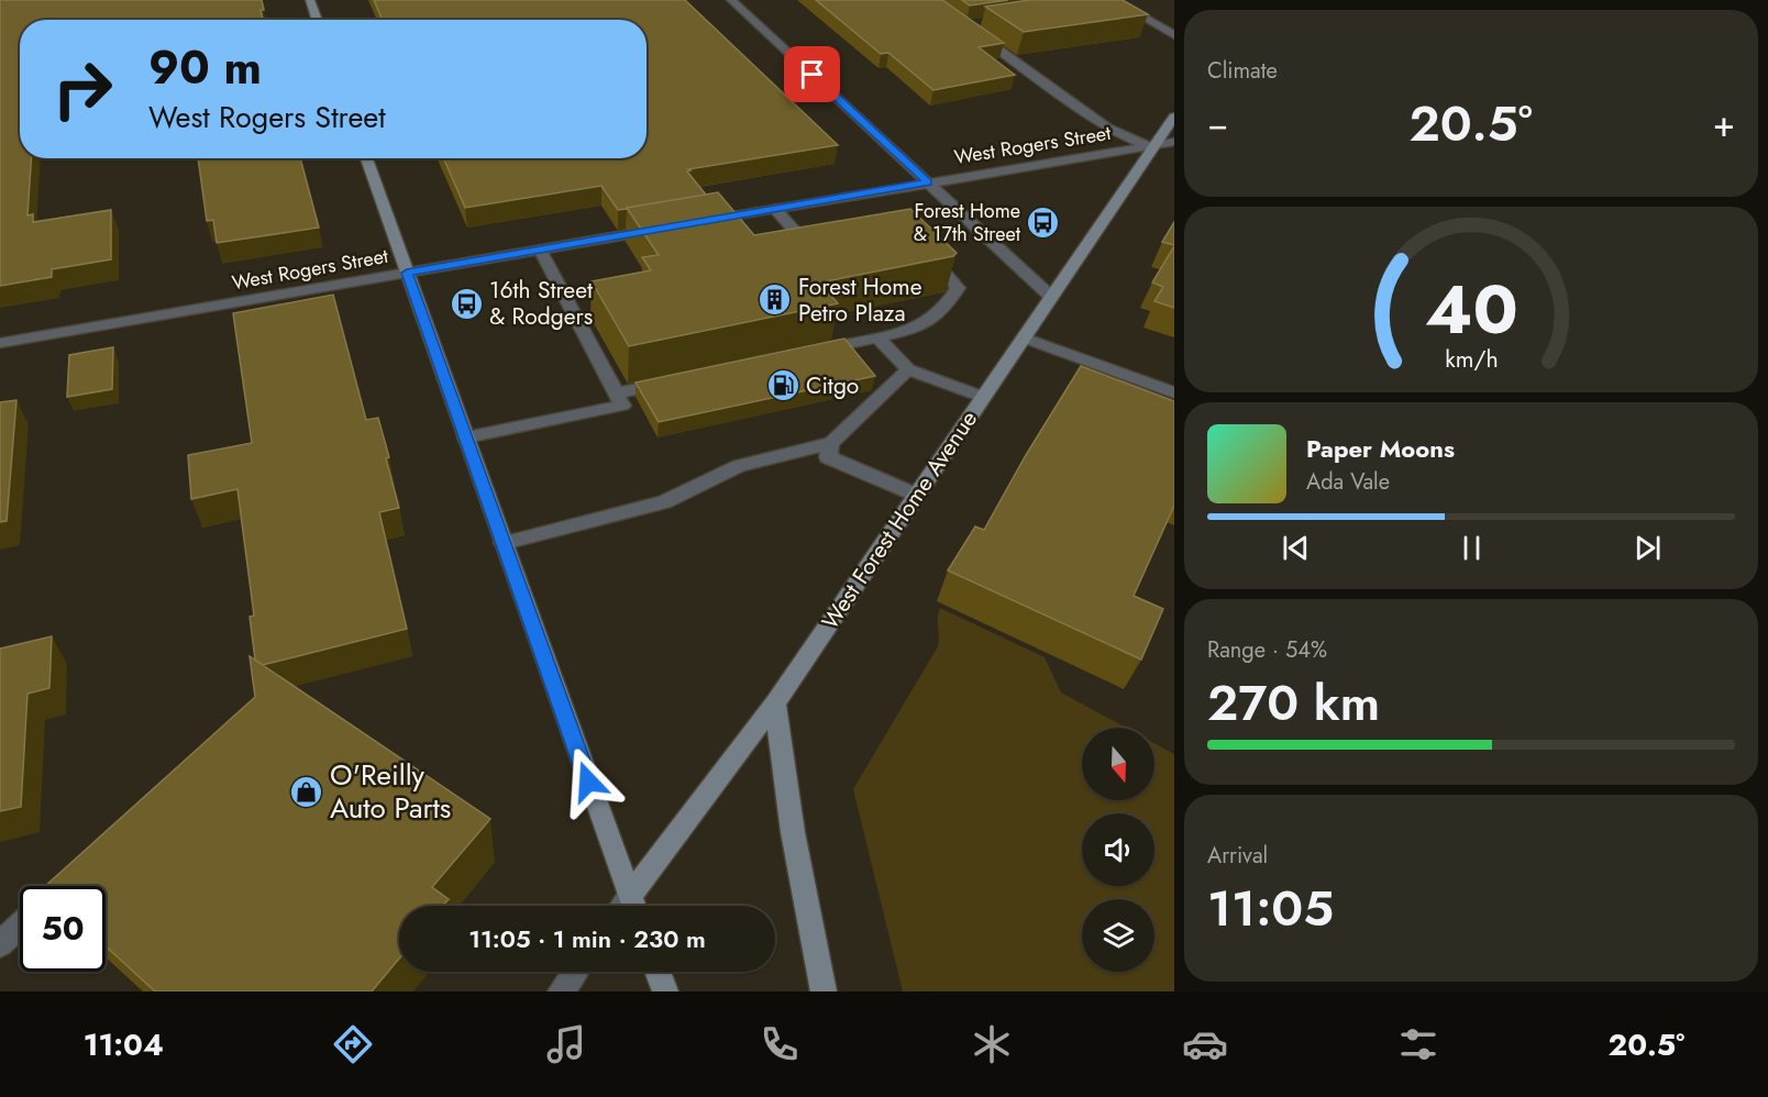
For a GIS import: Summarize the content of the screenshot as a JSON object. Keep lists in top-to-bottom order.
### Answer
{
  "streets": {
    "main road": ["West Forest Home Avenue"],
    "street": ["West Rogers Street"]
  },
  "crossings": [
    ["West Rogers Street", "West Forest Home Avenue"]
  ],
  "places": {
    "bus stop": ["Forest Home & 17th Street", "16th Street & Rodgers"],
    "building": ["Forest Home Petro Plaza"],
    "fuel station": ["Citgo"],
    "shop": ["O'Reilly Auto Parts"]
  },
  "north": "bottom",
  "page": {
    "tile": [
      "Climate",
      ["Range · 54%", "270 km"],
      ["Arrival", "11:05"]
    ],
    "turn": ["90 m", "West Rogers Street"],
    "heat": ["−", "20.5°", "+"],
    "song": ["Paper Moons", "Ada Vale"],
    "limit": "50",
    "trip": "11:05 · 1 min · 230 m",
    "tabs": ["11:04", "20.5°"],
    "gauge": ["40", "km/h"]
  }
}
